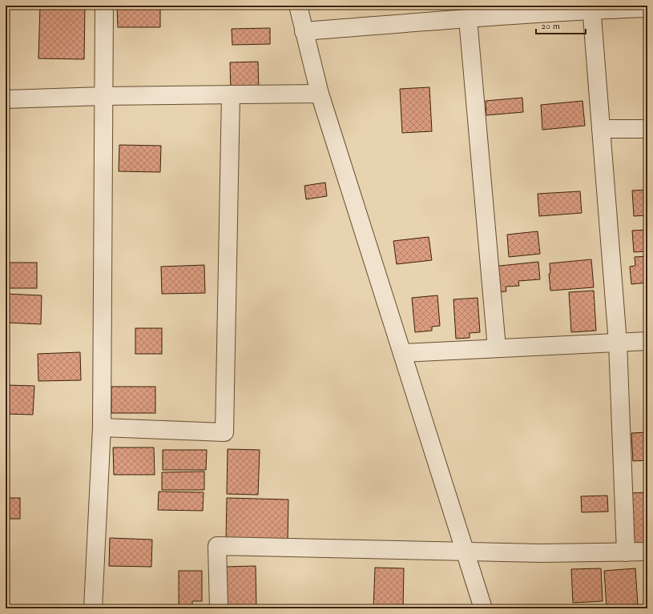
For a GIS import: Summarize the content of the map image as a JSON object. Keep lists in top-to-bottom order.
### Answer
{
  "scale_bar": "20 m"
}
